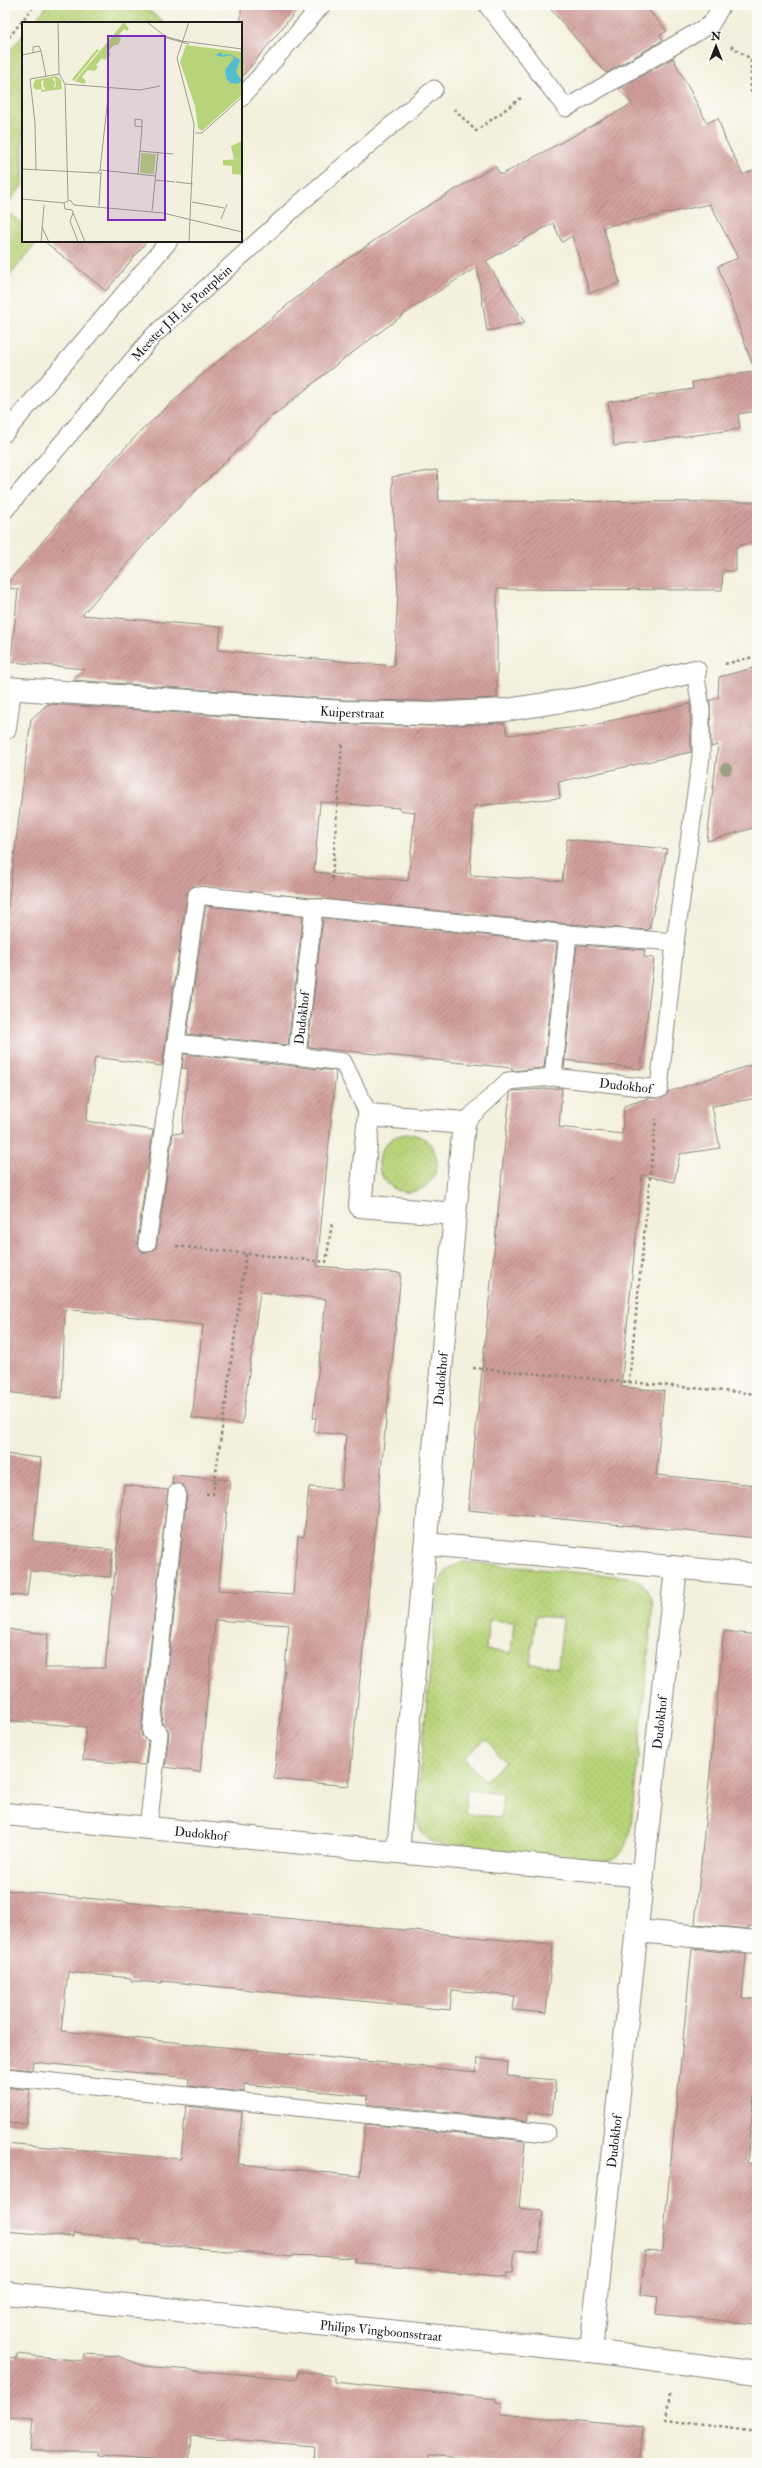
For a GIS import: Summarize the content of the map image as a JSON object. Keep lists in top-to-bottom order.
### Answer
{
  "streets": {
    "street": ["Kuiperstraat", "Dudokhof", "Philips Vingboonsstraat"],
    "lane": ["Meester J.H. de Pontplein"]
  },
  "crossings": [
    ["Dudokhof", "Philips Vingboonsstraat"]
  ],
  "north": "top"
}
